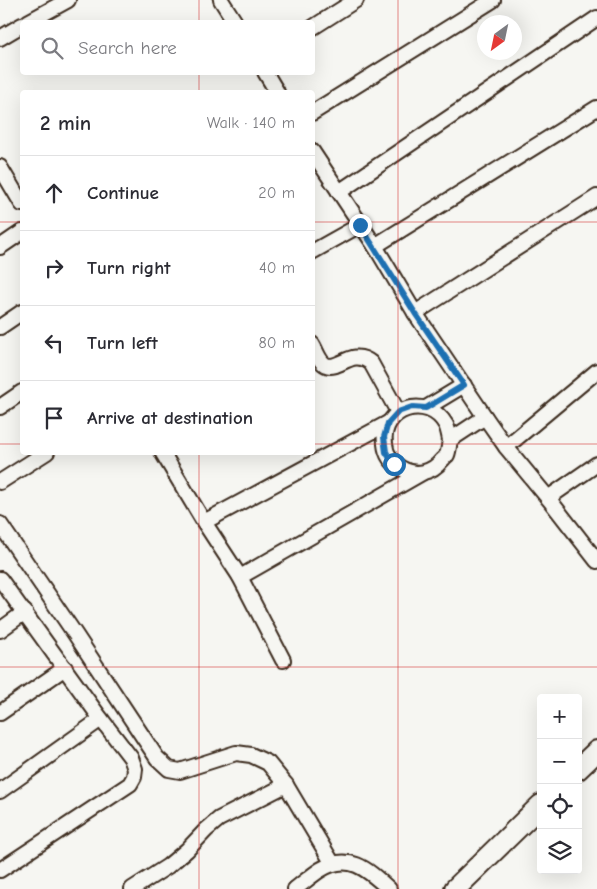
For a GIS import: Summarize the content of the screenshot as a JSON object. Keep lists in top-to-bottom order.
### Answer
{
  "north": "bottom left",
  "page": {
    "search": "Search here",
    "heading": ["2 min", "Walk · 140 m"],
    "list": [
      ["Continue", "20 m"],
      ["Turn right", "40 m"],
      ["Turn left", "80 m"],
      "Arrive at destination"
    ],
    "map_buttons": ["+", "−"]
  }
}
